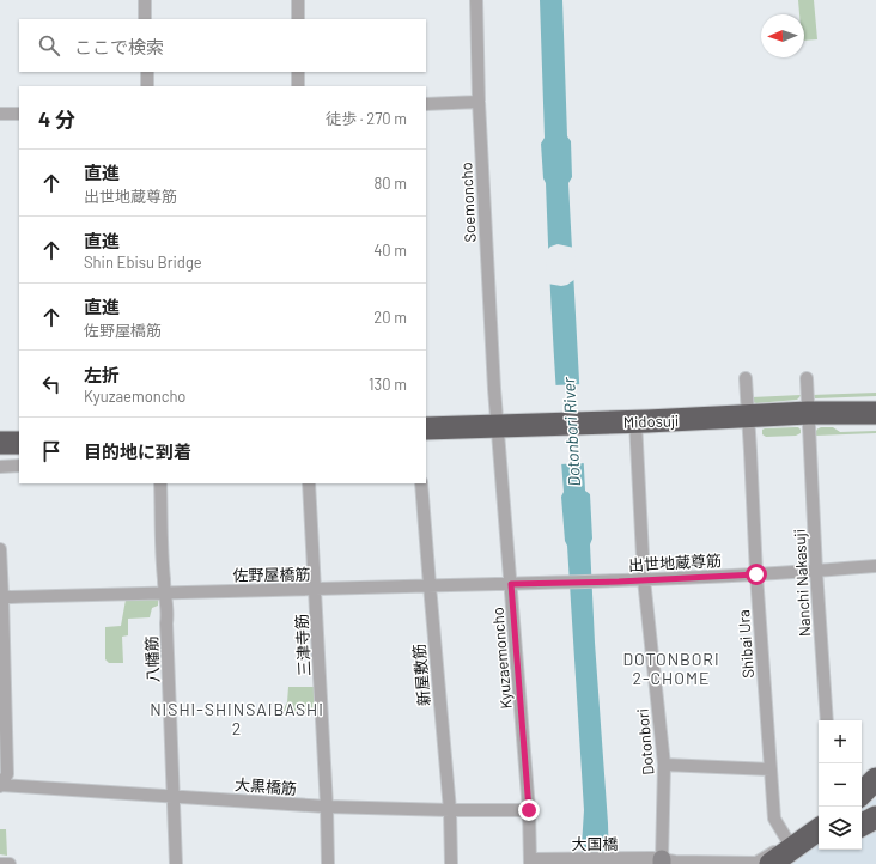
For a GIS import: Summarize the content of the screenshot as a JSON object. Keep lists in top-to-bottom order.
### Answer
{
  "streets": {
    "highway": ["Midosuji"],
    "street": [
      "Soemoncho",
      "出世地蔵尊筋",
      "佐野屋橋筋",
      "Nanchi Nakasuji",
      "Shibai Ura",
      "三津寺筋",
      "Kyuzaemoncho",
      "八幡筋",
      "新屋敷筋",
      "Dotonbori",
      "大黒橋筋",
      "大国橋"
    ]
  },
  "crossings": [
    ["Soemoncho", "Midosuji"],
    ["Soemoncho", "Kyuzaemoncho"],
    ["Midosuji", "Nanchi Nakasuji"],
    ["Midosuji", "Shibai Ura"],
    ["Midosuji", "Kyuzaemoncho"],
    ["Midosuji", "Dotonbori"],
    ["出世地蔵尊筋", "佐野屋橋筋"],
    ["出世地蔵尊筋", "Nanchi Nakasuji"],
    ["出世地蔵尊筋", "Shibai Ura"],
    ["出世地蔵尊筋", "Dotonbori"],
    ["佐野屋橋筋", "三津寺筋"],
    ["佐野屋橋筋", "Kyuzaemoncho"],
    ["佐野屋橋筋", "八幡筋"],
    ["佐野屋橋筋", "新屋敷筋"],
    ["三津寺筋", "大黒橋筋"],
    ["Kyuzaemoncho", "大黒橋筋"],
    ["Kyuzaemoncho", "大国橋"],
    ["八幡筋", "大黒橋筋"],
    ["新屋敷筋", "大黒橋筋"],
    ["Dotonbori", "大国橋"]
  ],
  "districts": ["DOTONBORI 2-CHOME", "NISHI-SHINSAIBASHI 2"],
  "water": ["Dotonbori River"],
  "north": "left",
  "page": {
    "search": "ここで検索",
    "heading": ["4 分", "徒歩 · 270 m"],
    "list": [
      ["直進", "出世地蔵尊筋", "80 m"],
      ["直進", "Shin Ebisu Bridge", "40 m"],
      ["直進", "佐野屋橋筋", "20 m"],
      ["左折", "Kyuzaemoncho", "130 m"],
      "目的地に到着"
    ],
    "map_buttons": ["+", "−"]
  }
}
